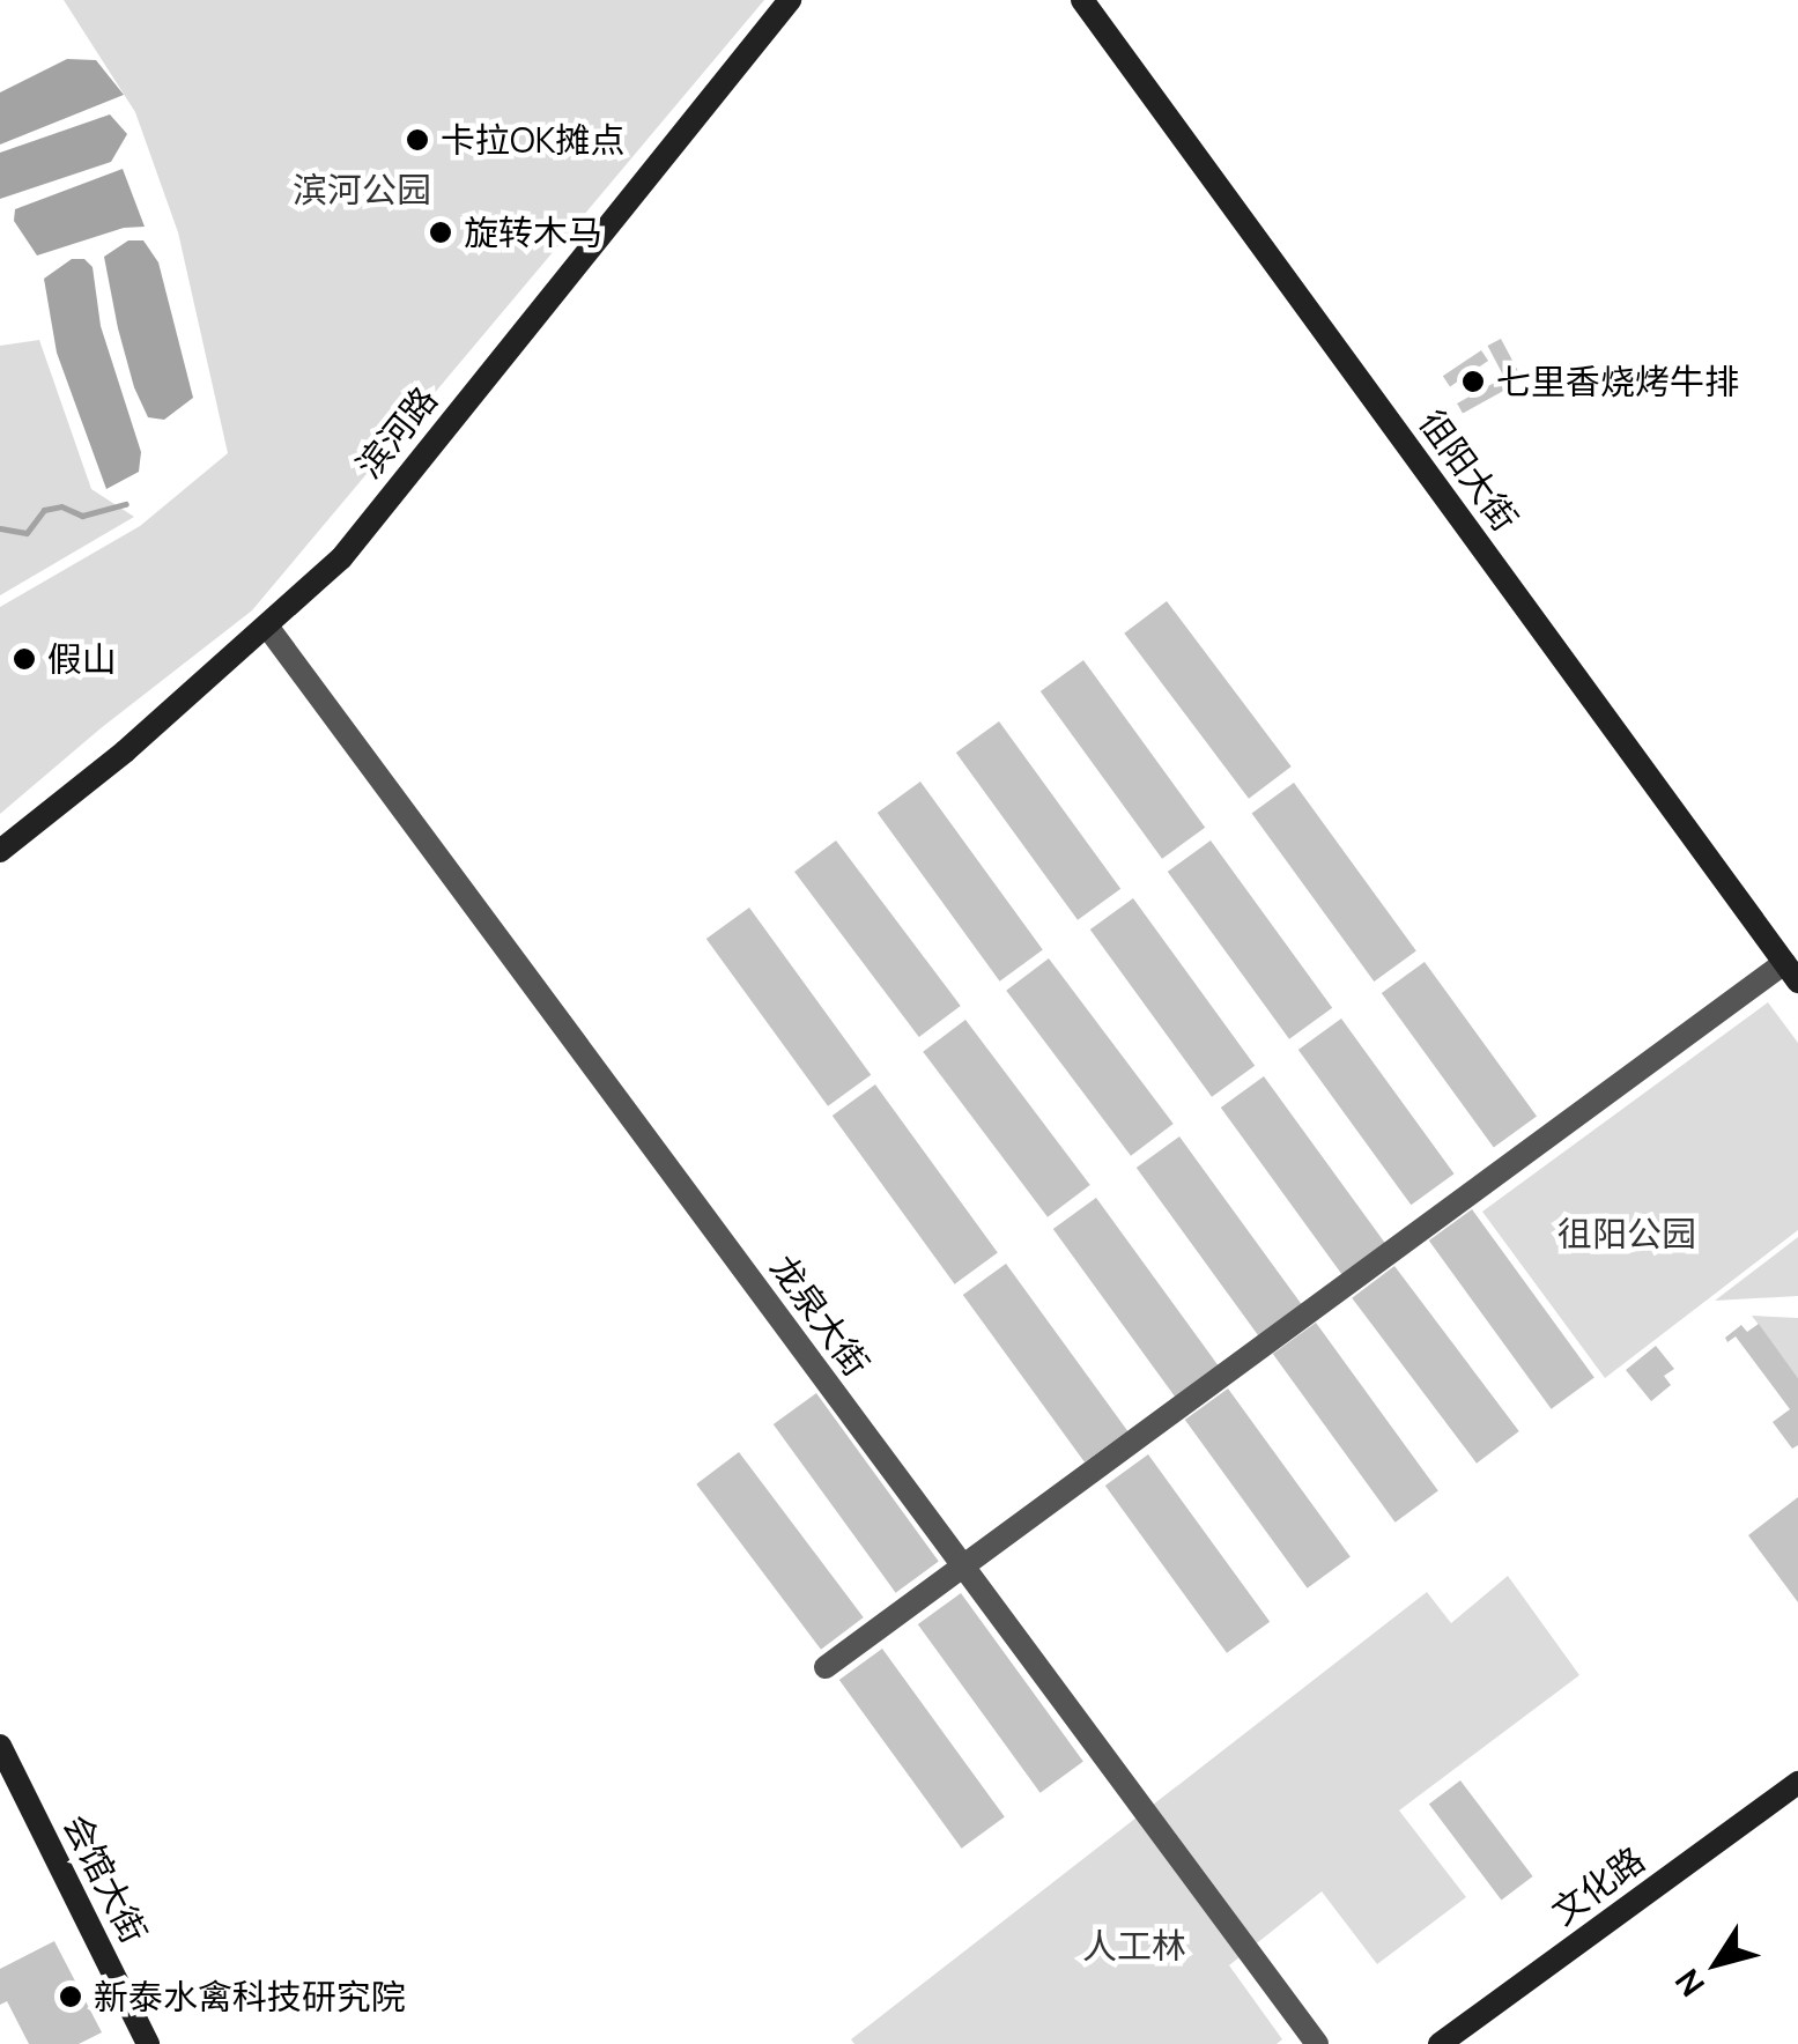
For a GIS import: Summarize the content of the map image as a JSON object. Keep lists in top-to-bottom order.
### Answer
{
  "streets": {
    "street": [
      "滨河路",
      "徂阳大街",
      "龙泉大街",
      "会馆大街",
      "文化路"
    ]
  },
  "crossings": [
    ["滨河路", "龙泉大街"]
  ],
  "parks": ["滨河公园", "徂阳公园", "人工林"],
  "places": [
    "卡拉OK摊点",
    "旋转木马",
    "七里香烧烤牛排",
    "假山",
    "新泰水禽科技研究院"
  ],
  "north": "bottom left"
}
